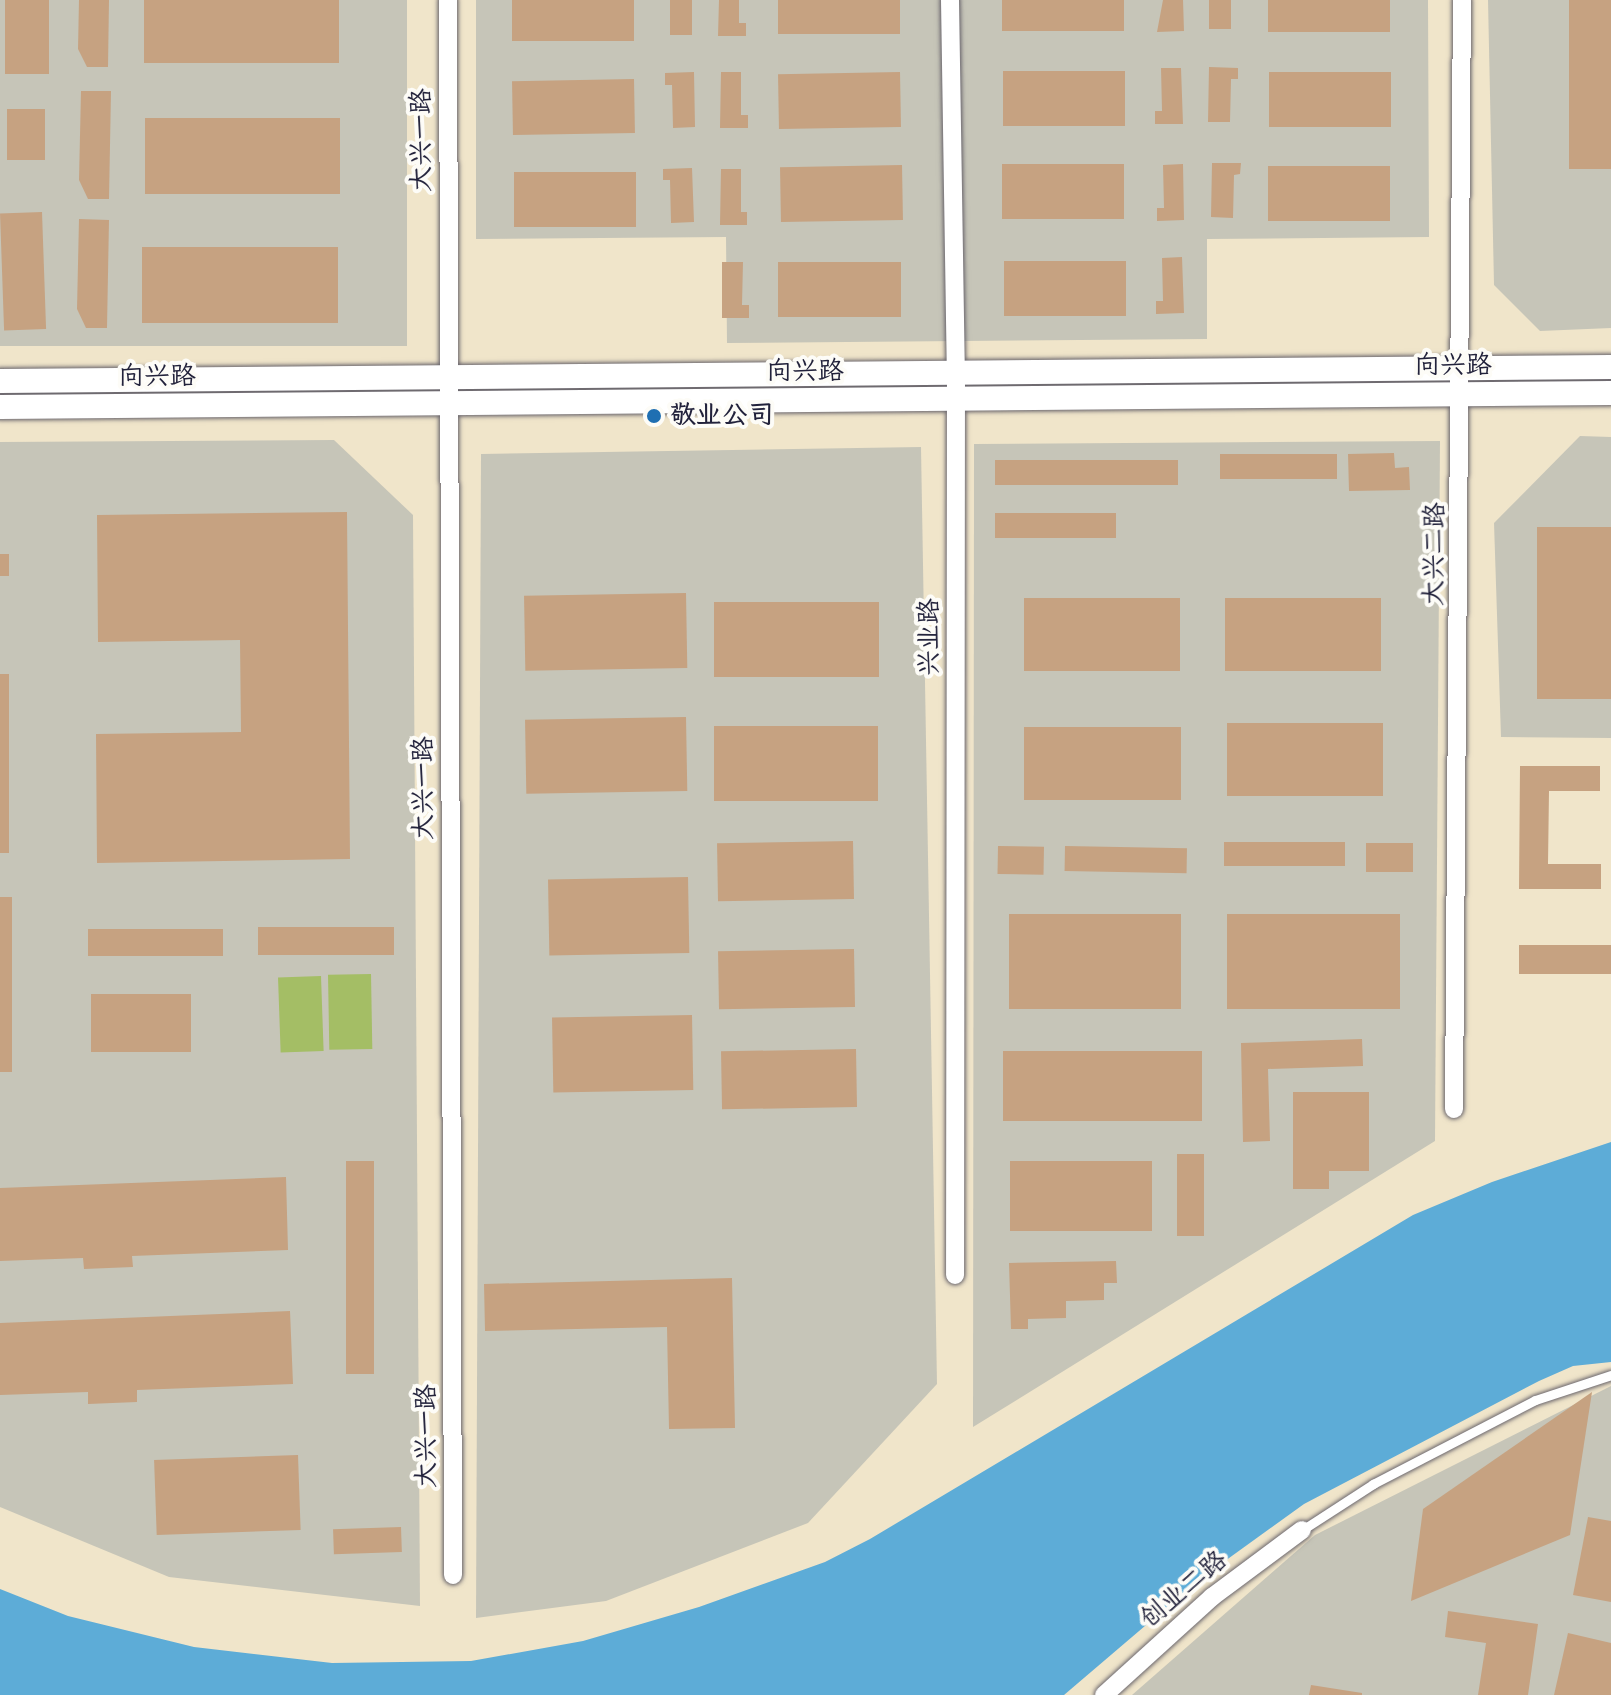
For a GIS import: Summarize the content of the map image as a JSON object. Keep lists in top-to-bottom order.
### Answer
{
  "streets": {
    "street": [
      "大兴一路",
      "向兴路",
      "大兴二路",
      "兴业路",
      "创业二路"
    ]
  },
  "crossings": [
    ["大兴一路", "向兴路"],
    ["向兴路", "大兴二路"],
    ["向兴路", "兴业路"]
  ],
  "places": ["敬业公司"]
}
